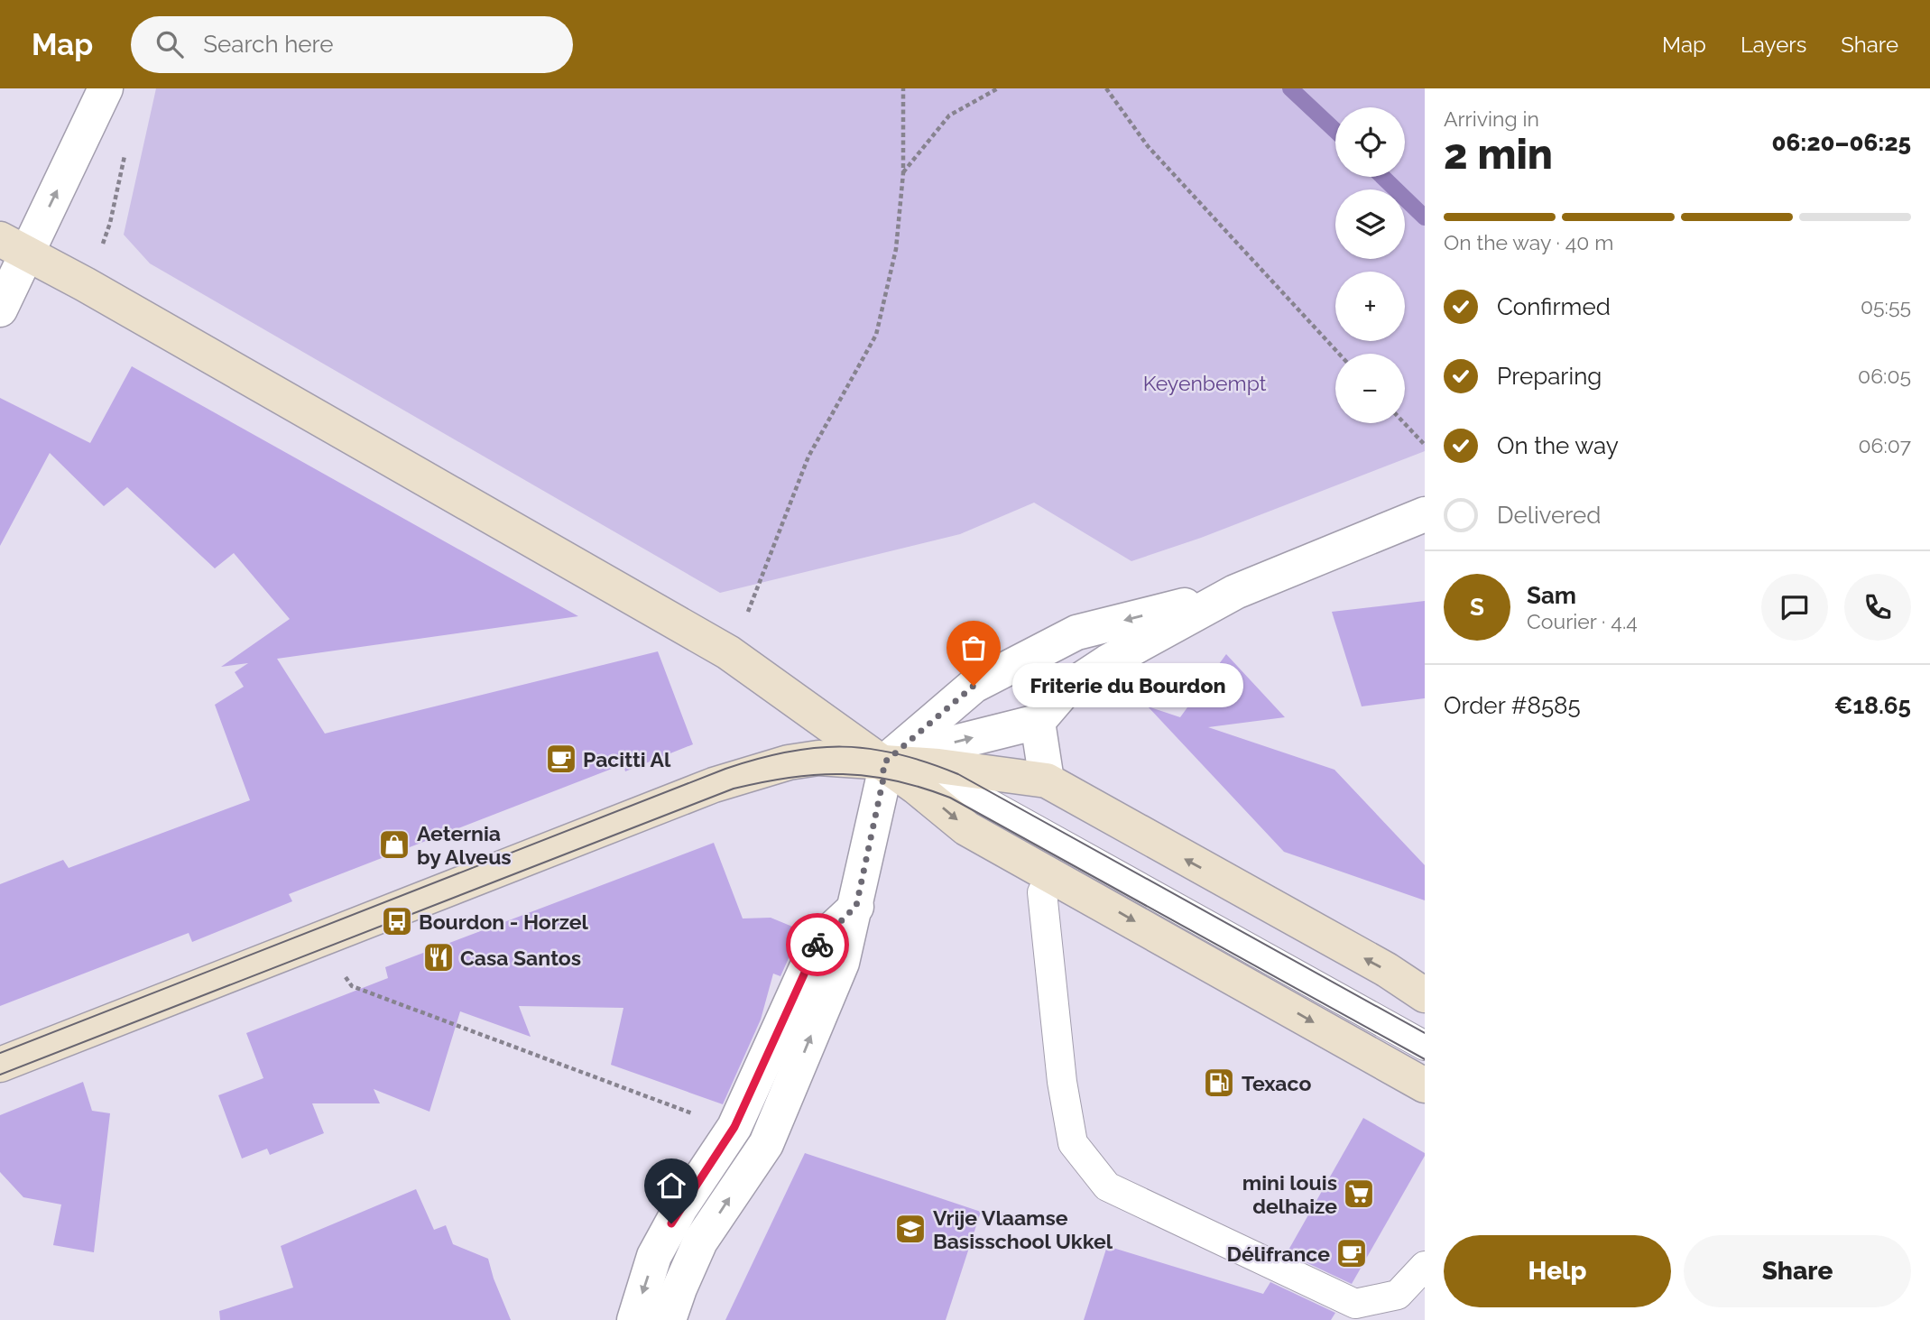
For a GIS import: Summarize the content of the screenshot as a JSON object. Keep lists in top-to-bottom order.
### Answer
{
  "parks": ["Keyenbempt"],
  "places": {
    "other": ["Friterie du Bourdon"],
    "cafe": ["Pacitti Al", "Délifrance"],
    "shop": ["Aeternia by Alveus"],
    "bus stop": ["Bourdon - Horzel"],
    "restaurant": ["Casa Santos"],
    "fuel station": ["Texaco"],
    "supermarket": ["mini louis delhaize"],
    "school or university": ["Vrije Vlaamse Basisschool Ukkel"]
  },
  "page": {
    "header": "Map",
    "search": "Search here",
    "nav": ["Map", "Layers", "Share"],
    "heading": ["2 min", "Arriving in", "06:20–06:25"],
    "panel": [
      "Sam",
      "Courier · 4.4",
      "Order #8585",
      "€18.65"
    ],
    "map_buttons": ["+", "−"],
    "bar": "On the way · 40 m",
    "list": [
      ["Confirmed", "05:55"],
      ["Preparing", "06:05"],
      ["On the way", "06:07"],
      "Delivered"
    ],
    "round": "S",
    "bubble": "Friterie du Bourdon",
    "buttons": ["Help", "Share"]
  }
}
